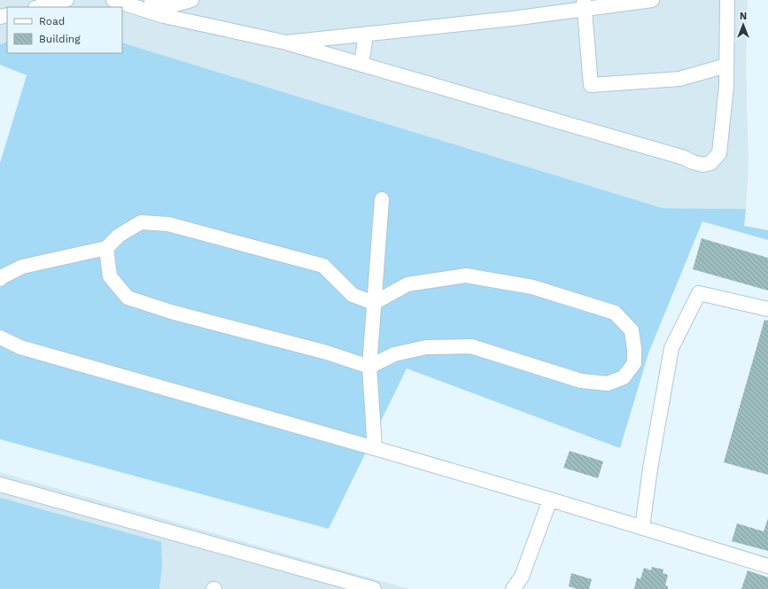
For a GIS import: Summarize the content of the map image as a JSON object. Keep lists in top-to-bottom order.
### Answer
{
  "legend": ["Road", "Building"],
  "north": "top"
}
